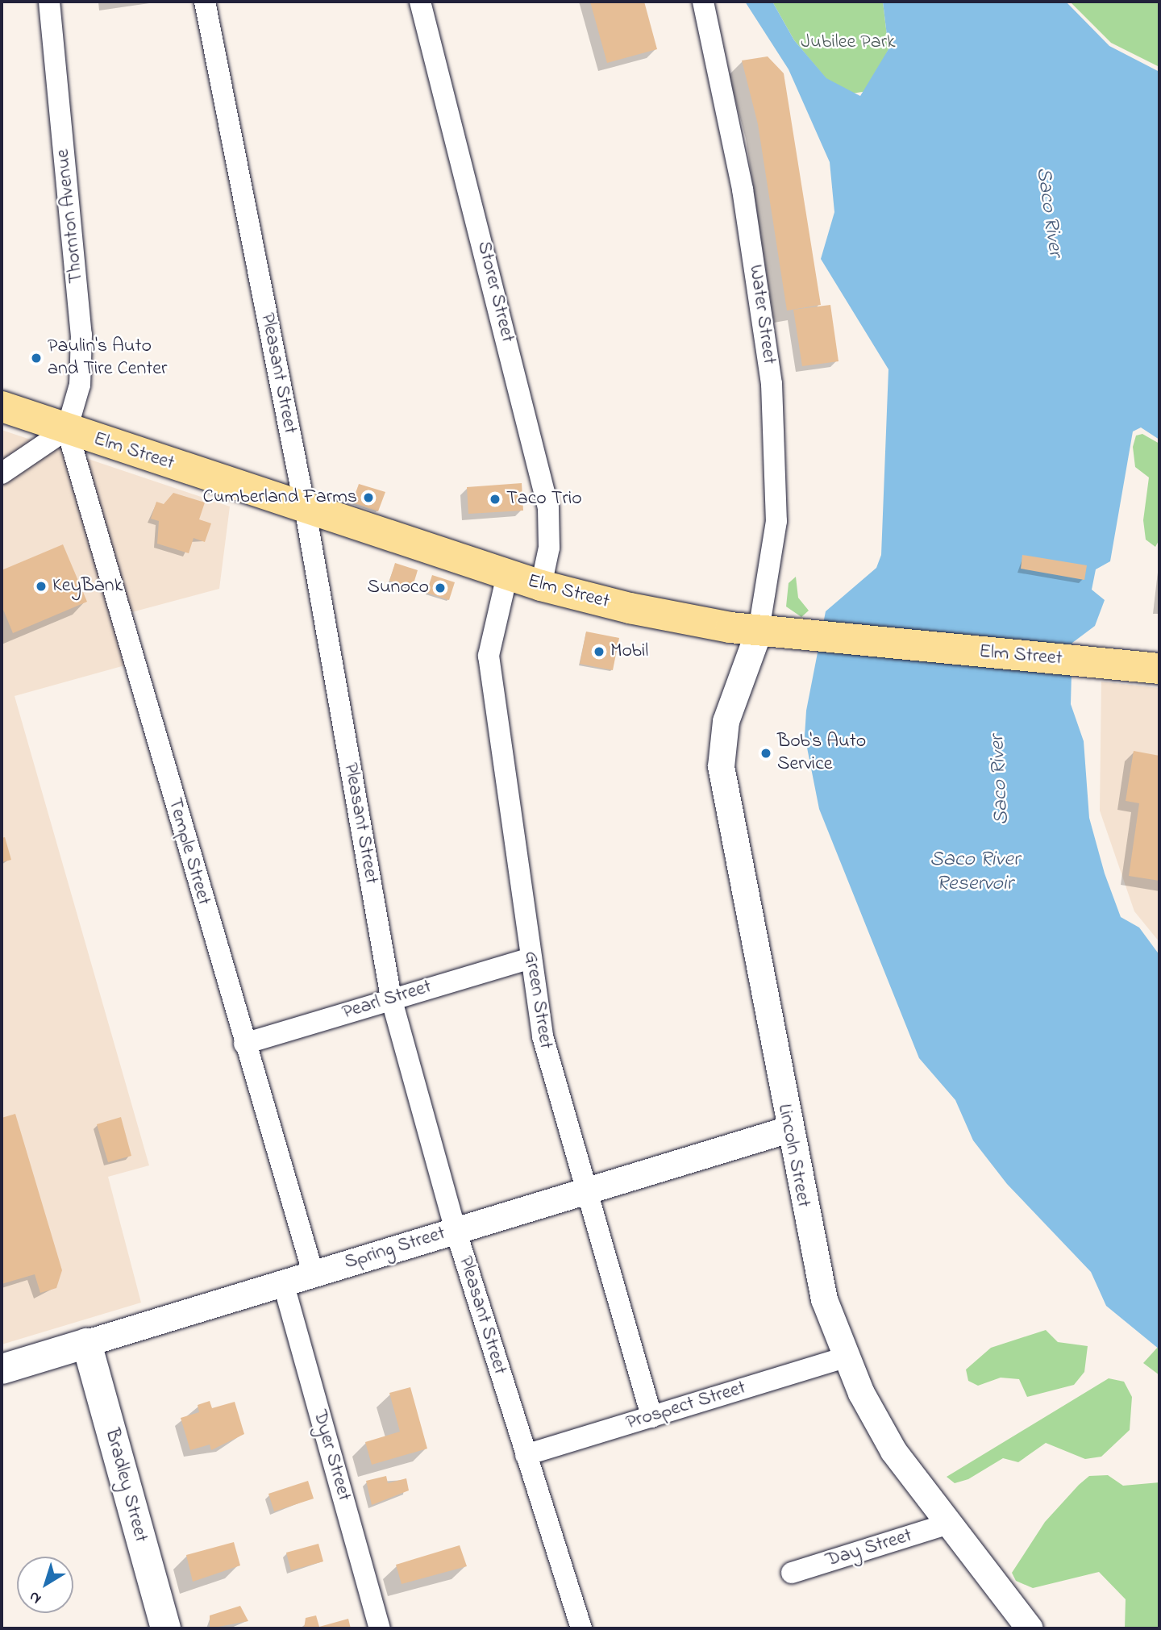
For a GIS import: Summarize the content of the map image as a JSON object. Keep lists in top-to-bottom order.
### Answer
{
  "streets": {
    "main road": ["Elm Street", "Spring Street", "Bradley Street"],
    "street": [
      "Thornton Avenue",
      "Storer Street",
      "Water Street",
      "Pleasant Street",
      "Temple Street",
      "Pearl Street",
      "Green Street",
      "Lincoln Street",
      "Prospect Street",
      "Dyer Street",
      "Day Street"
    ]
  },
  "crossings": [
    ["Thornton Avenue", "Elm Street"],
    ["Thornton Avenue", "Temple Street"],
    ["Storer Street", "Elm Street"],
    ["Water Street", "Elm Street"],
    ["Water Street", "Lincoln Street"],
    ["Pleasant Street", "Elm Street"],
    ["Pleasant Street", "Pearl Street"],
    ["Pleasant Street", "Spring Street"],
    ["Pleasant Street", "Prospect Street"],
    ["Elm Street", "Temple Street"],
    ["Elm Street", "Green Street"],
    ["Elm Street", "Lincoln Street"],
    ["Temple Street", "Pearl Street"],
    ["Temple Street", "Spring Street"],
    ["Pearl Street", "Green Street"],
    ["Green Street", "Spring Street"],
    ["Green Street", "Prospect Street"],
    ["Lincoln Street", "Spring Street"],
    ["Lincoln Street", "Prospect Street"],
    ["Lincoln Street", "Day Street"],
    ["Spring Street", "Dyer Street"],
    ["Spring Street", "Bradley Street"]
  ],
  "water": ["Saco River", "Saco River Reservoir"],
  "parks": ["Jubilee Park"],
  "places": [
    "Paulin's Auto and Tire Center",
    "Cumberland Farms",
    "Taco Trio",
    "KeyBank",
    "Sunoco",
    "Mobil",
    "Bob's Auto Service"
  ],
  "north": "bottom left"
}
